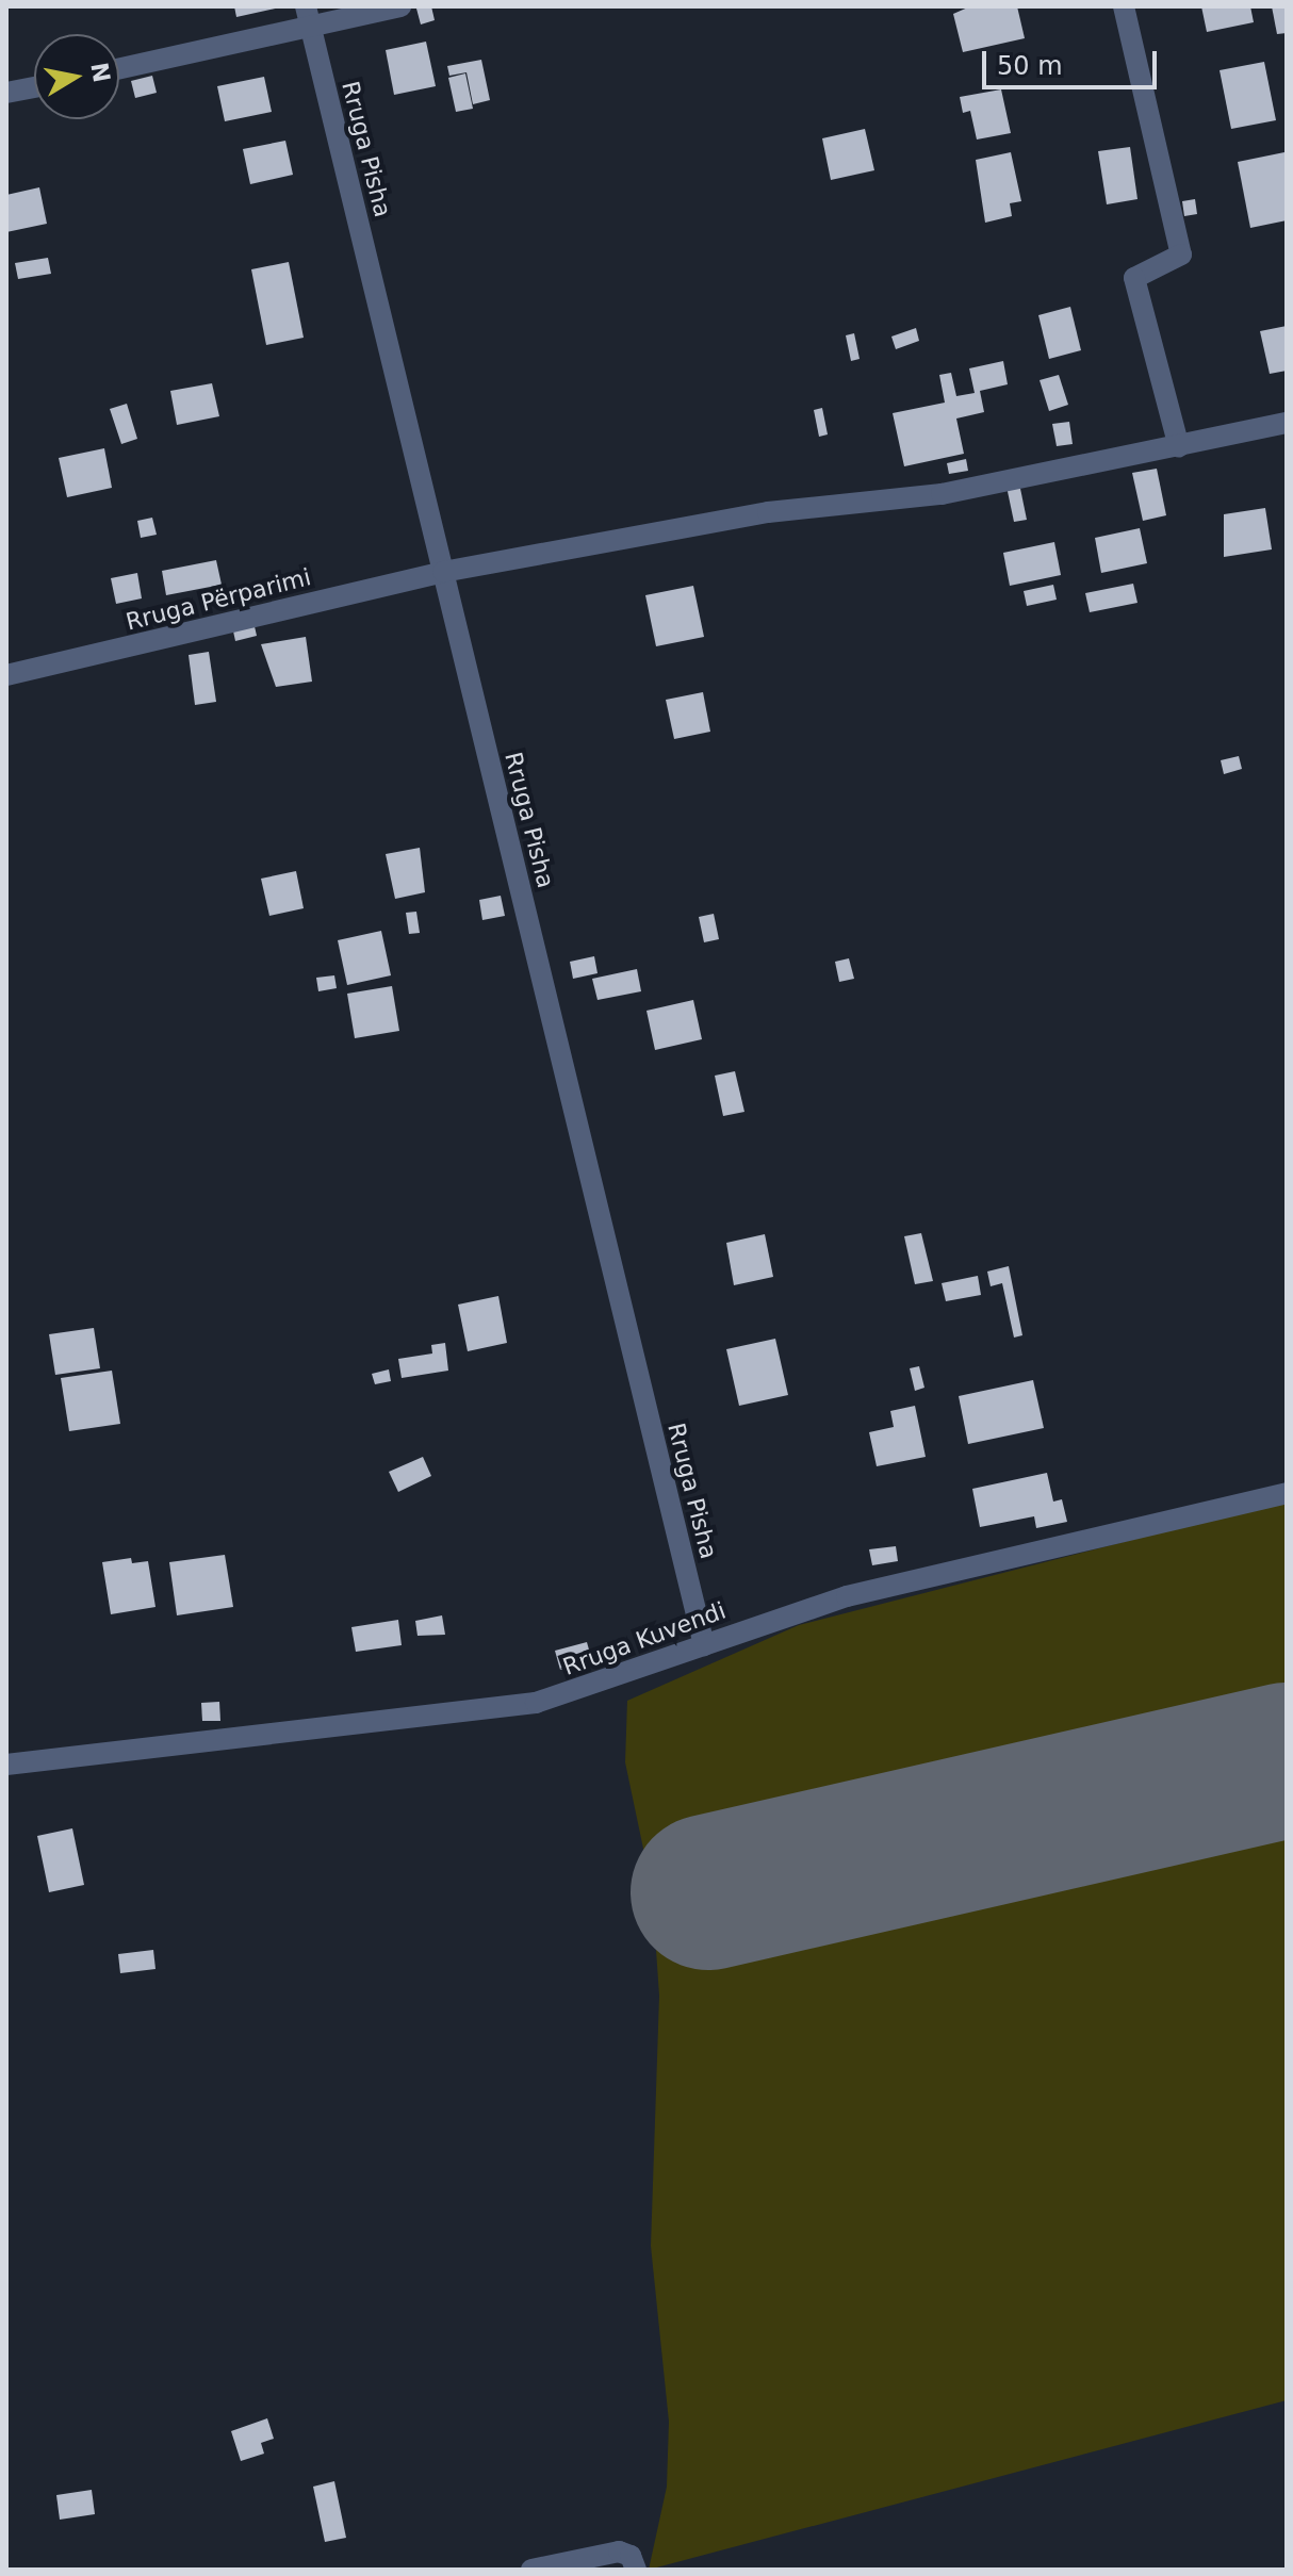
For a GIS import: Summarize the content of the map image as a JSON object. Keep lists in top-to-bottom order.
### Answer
{
  "streets": {
    "street": ["Rruga Pisha", "Rruga Përparimi", "Rruga Kuvendi"]
  },
  "crossings": [
    ["Rruga Pisha", "Rruga Përparimi"],
    ["Rruga Pisha", "Rruga Kuvendi"]
  ],
  "scale_bar": "50 m",
  "north": "right"
}
